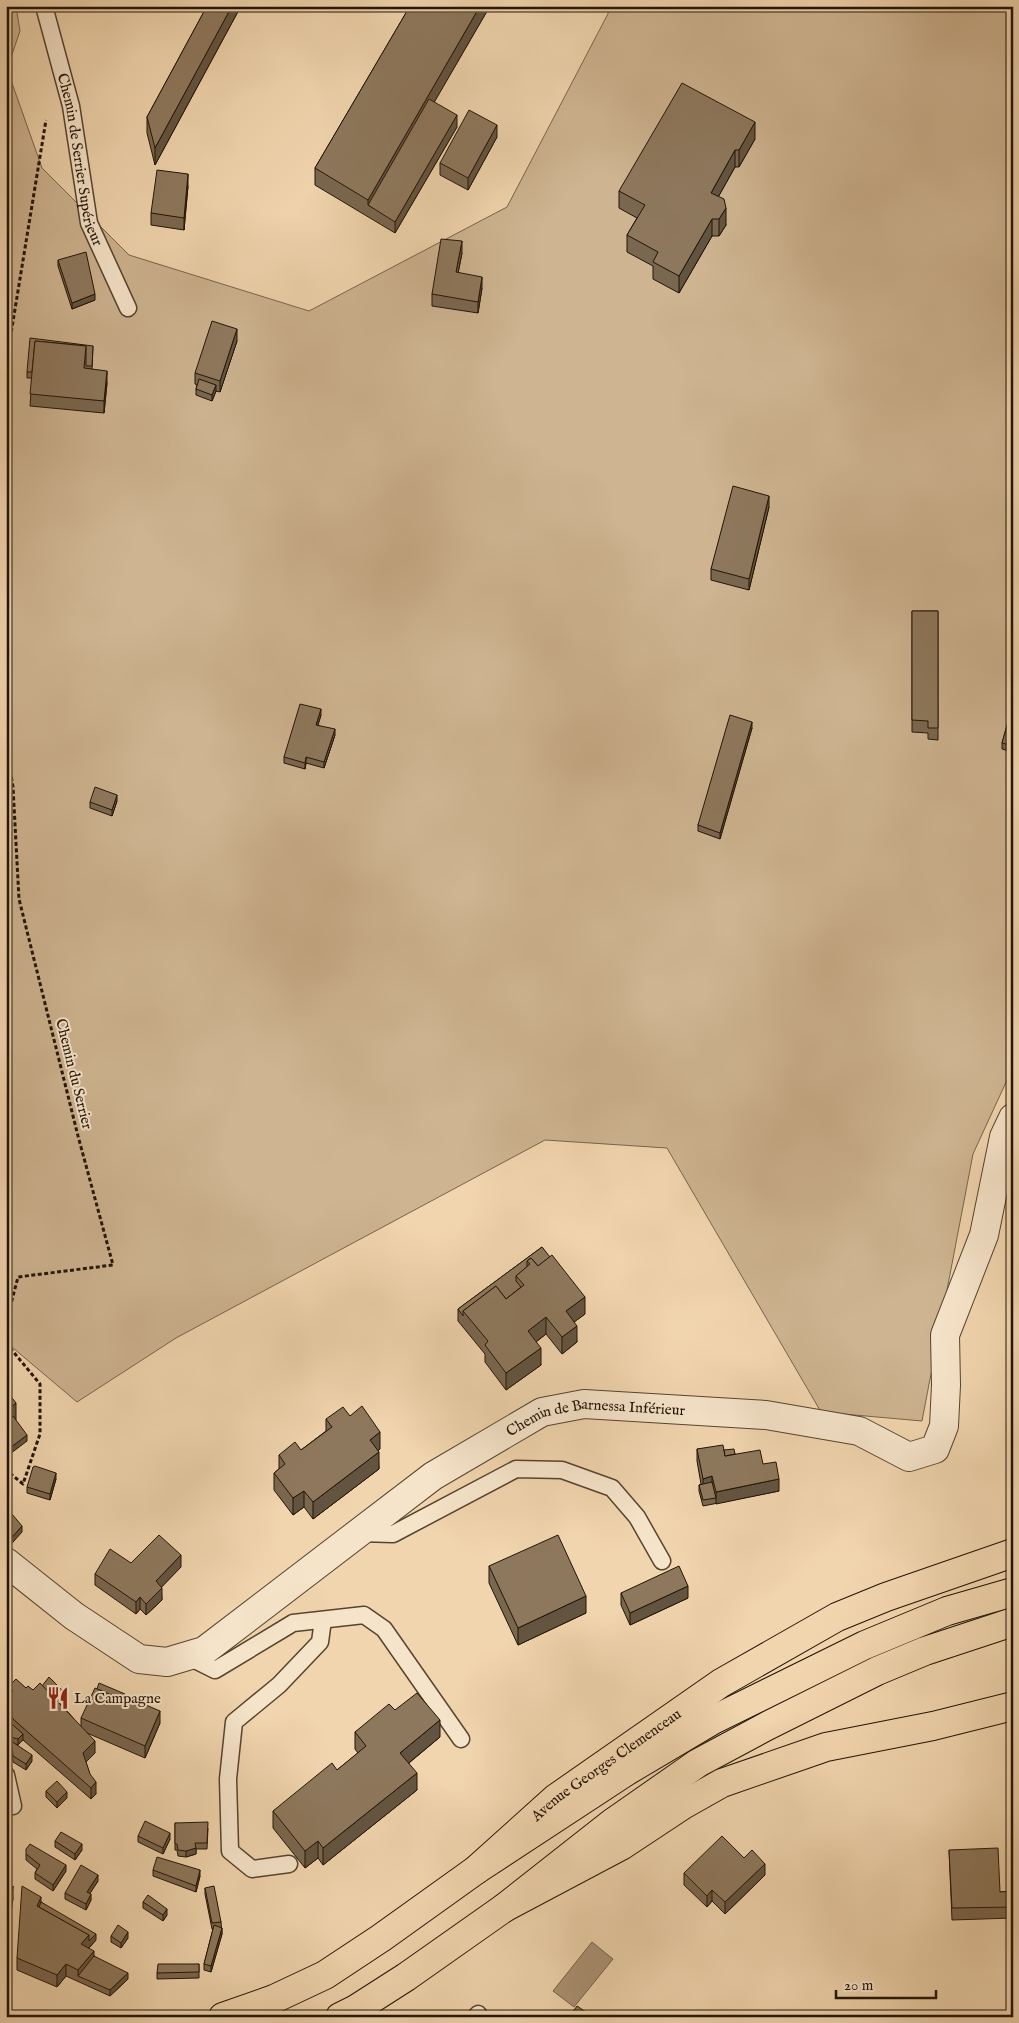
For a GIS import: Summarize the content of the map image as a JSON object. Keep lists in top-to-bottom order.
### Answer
{
  "streets": {
    "main road": ["Avenue Georges Clemenceau"],
    "street": ["Chemin de Barnessa Inférieur"],
    "lane": ["Chemin de Serrier Supérieur"],
    "path": ["Chemin du Serrier"]
  },
  "places": {
    "restaurant": ["La Campagne"]
  },
  "scale_bar": "20 m"
}
